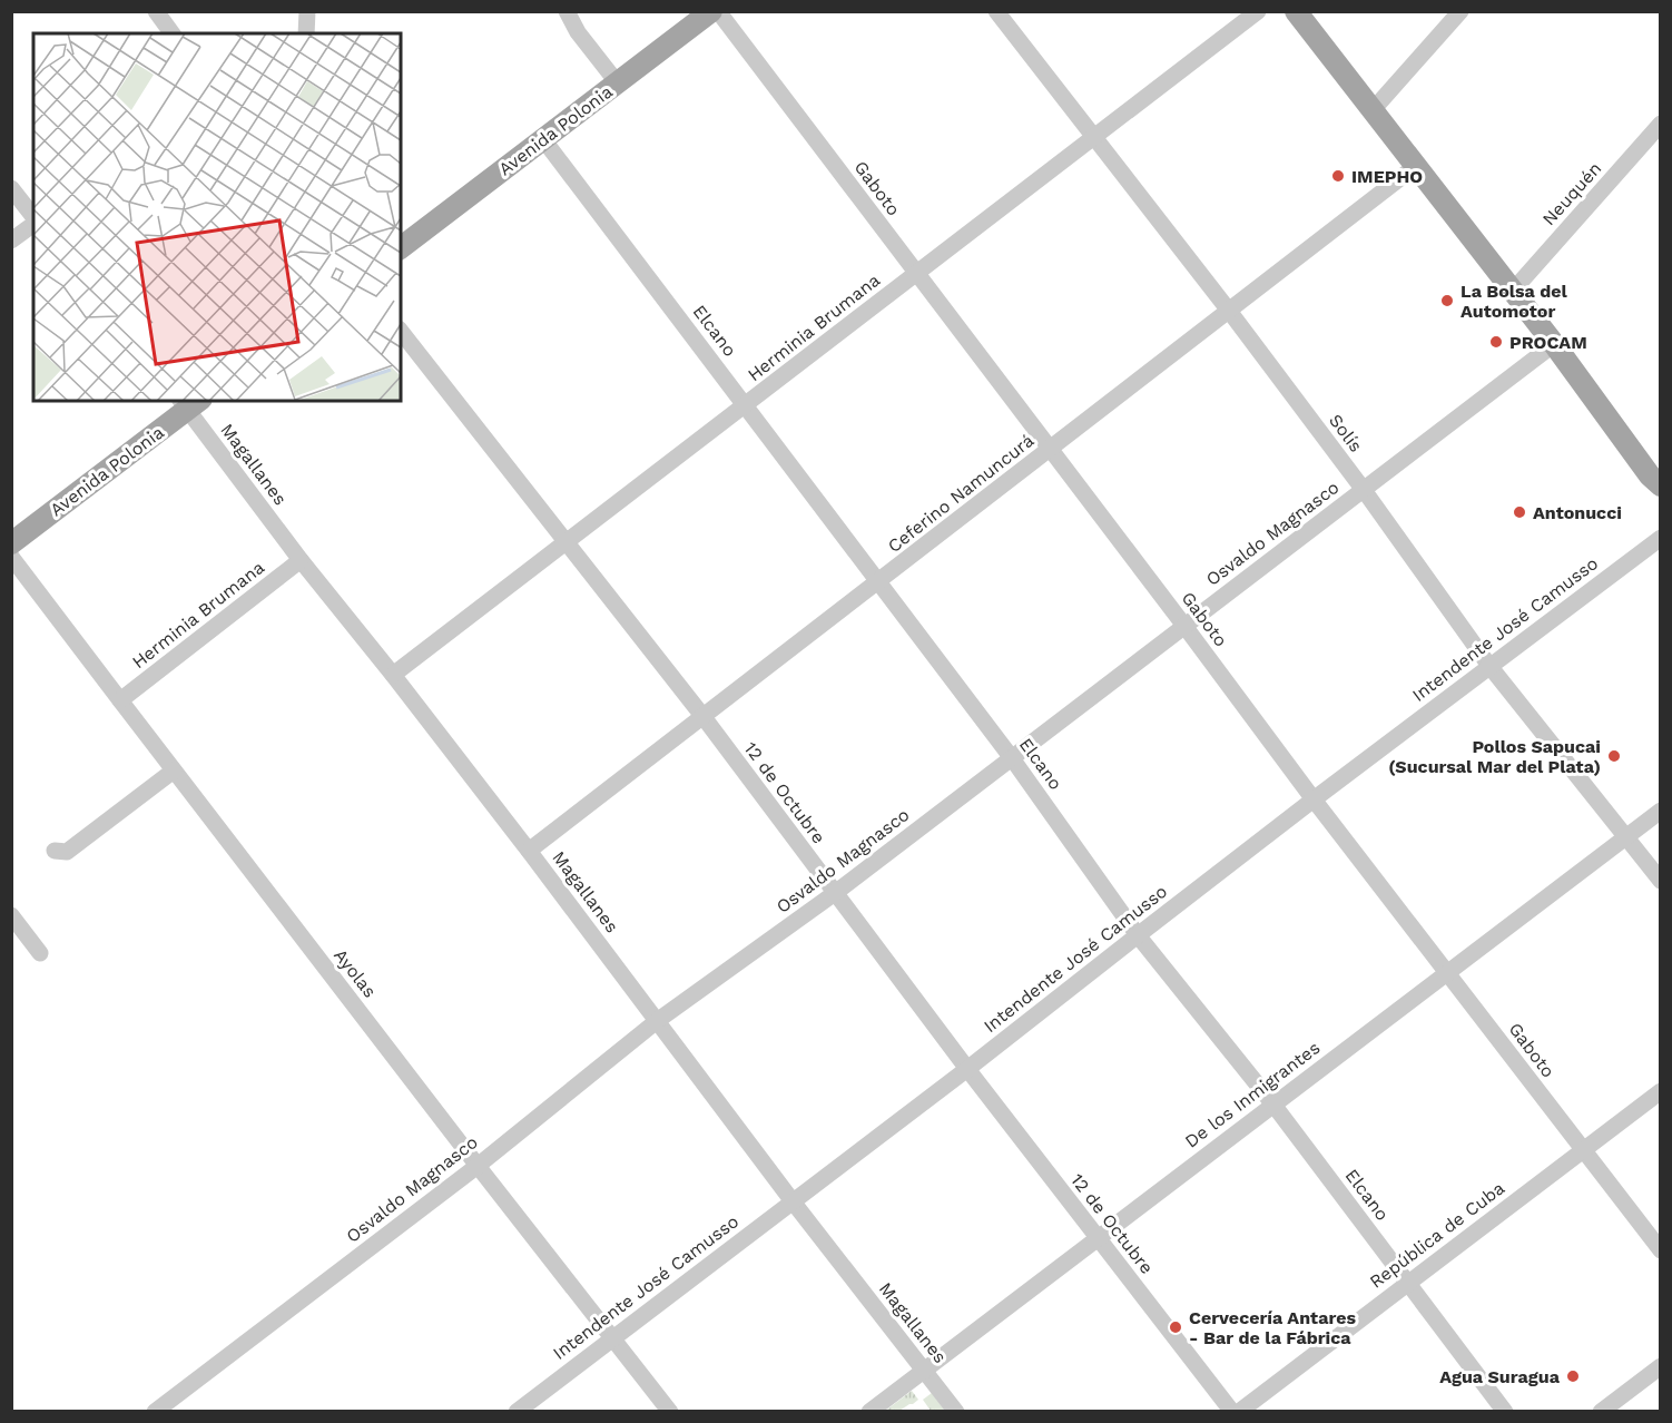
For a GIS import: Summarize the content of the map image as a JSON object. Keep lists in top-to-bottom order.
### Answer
{
  "streets": {
    "main road": ["Avenida Polonia"],
    "street": [
      "Gaboto",
      "Neuquén",
      "Herminia Brumana",
      "Elcano",
      "Solís",
      "Magallanes",
      "Ceferino Namuncurá",
      "Osvaldo Magnasco",
      "Intendente José Camusso",
      "12 de Octubre",
      "Ayolas",
      "De los Inmigrantes",
      "República de Cuba"
    ]
  },
  "crossings": [
    ["Avenida Polonia", "Elcano"],
    ["Avenida Polonia", "Magallanes"],
    ["Gaboto", "Herminia Brumana"],
    ["Gaboto", "Ceferino Namuncurá"],
    ["Gaboto", "Osvaldo Magnasco"],
    ["Gaboto", "Intendente José Camusso"],
    ["Gaboto", "De los Inmigrantes"],
    ["Gaboto", "República de Cuba"],
    ["Herminia Brumana", "Elcano"],
    ["Herminia Brumana", "Solís"],
    ["Herminia Brumana", "Magallanes"],
    ["Herminia Brumana", "12 de Octubre"],
    ["Herminia Brumana", "Ayolas"],
    ["Elcano", "Ceferino Namuncurá"],
    ["Elcano", "Osvaldo Magnasco"],
    ["Elcano", "Intendente José Camusso"],
    ["Elcano", "De los Inmigrantes"],
    ["Elcano", "República de Cuba"],
    ["Solís", "Ceferino Namuncurá"],
    ["Solís", "Osvaldo Magnasco"],
    ["Solís", "Intendente José Camusso"],
    ["Solís", "De los Inmigrantes"],
    ["Magallanes", "Ceferino Namuncurá"],
    ["Magallanes", "Osvaldo Magnasco"],
    ["Magallanes", "Intendente José Camusso"],
    ["Magallanes", "De los Inmigrantes"],
    ["Ceferino Namuncurá", "12 de Octubre"],
    ["Osvaldo Magnasco", "12 de Octubre"],
    ["Osvaldo Magnasco", "Ayolas"],
    ["Intendente José Camusso", "12 de Octubre"],
    ["Intendente José Camusso", "Ayolas"],
    ["12 de Octubre", "De los Inmigrantes"]
  ],
  "places": [
    "IMEPHO",
    "La Bolsa del Automotor",
    "PROCAM",
    "Antonucci",
    "Pollos Sapucai (Sucursal Mar del Plata)",
    "Cervecería Antares - Bar de la Fábrica",
    "Agua Suragua"
  ]
}
